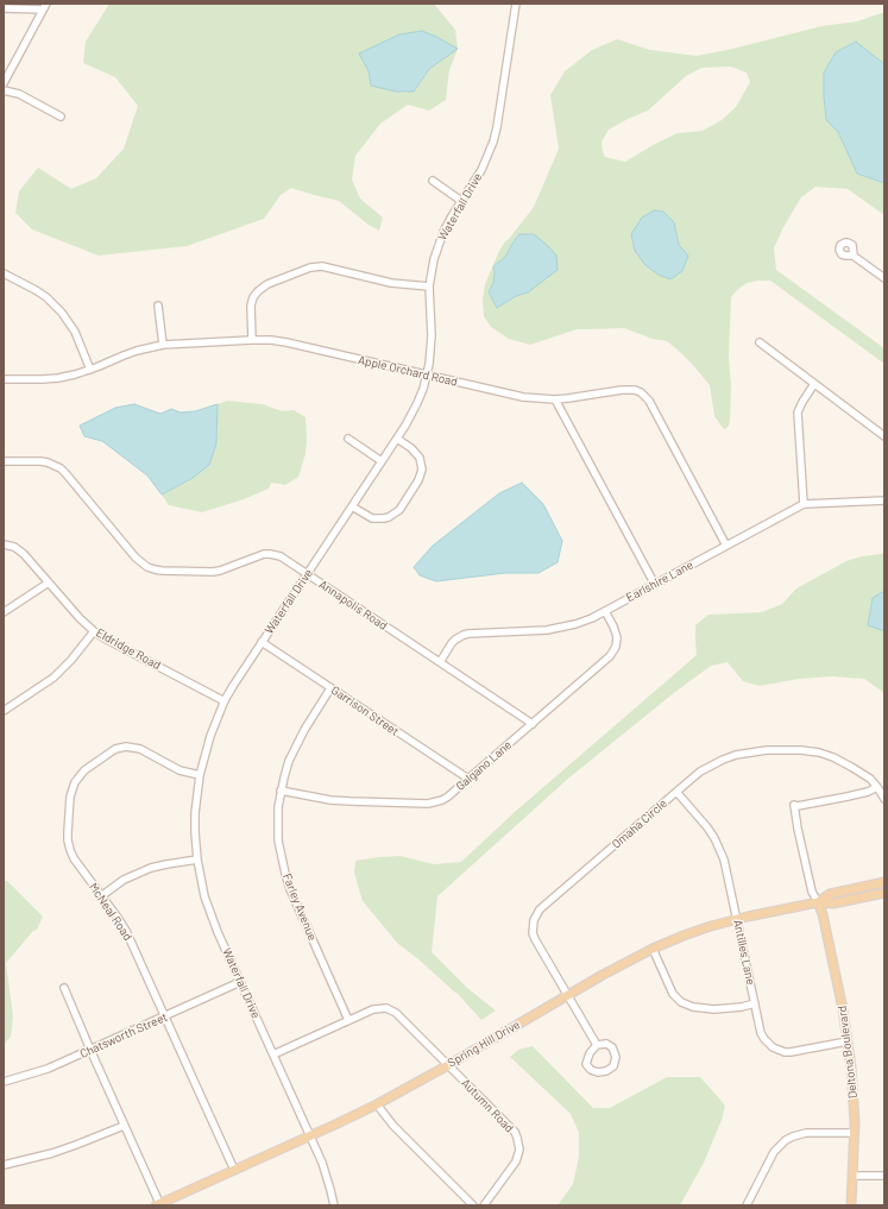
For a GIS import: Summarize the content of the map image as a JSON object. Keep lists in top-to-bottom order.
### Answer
{
  "streets": {
    "main road": ["Spring Hill Drive", "Deltona Boulevard"],
    "street": [
      "Waterfall Drive",
      "Apple Orchard Road",
      "Earlshire Lane",
      "Annapolis Road",
      "Eldridge Road",
      "Garrison Street",
      "Galgano Lane",
      "Omaha Circle",
      "Farley Avenue",
      "McNeal Road",
      "Antilles Lane",
      "Chatsworth Street",
      "Autumn Road"
    ]
  },
  "crossings": [
    ["Waterfall Drive", "Apple Orchard Road"],
    ["Waterfall Drive", "Annapolis Road"],
    ["Waterfall Drive", "Eldridge Road"],
    ["Waterfall Drive", "Garrison Street"],
    ["Waterfall Drive", "McNeal Road"],
    ["Waterfall Drive", "Chatsworth Street"],
    ["Waterfall Drive", "Spring Hill Drive"],
    ["Apple Orchard Road", "Earlshire Lane"],
    ["Earlshire Lane", "Annapolis Road"],
    ["Earlshire Lane", "Galgano Lane"],
    ["Annapolis Road", "Galgano Lane"],
    ["Garrison Street", "Galgano Lane"],
    ["Garrison Street", "Farley Avenue"],
    ["Galgano Lane", "Farley Avenue"],
    ["Omaha Circle", "Antilles Lane"],
    ["Omaha Circle", "Spring Hill Drive"],
    ["Farley Avenue", "Autumn Road"],
    ["McNeal Road", "Chatsworth Street"],
    ["McNeal Road", "Spring Hill Drive"],
    ["Antilles Lane", "Spring Hill Drive"],
    ["Antilles Lane", "Deltona Boulevard"],
    ["Spring Hill Drive", "Deltona Boulevard"],
    ["Spring Hill Drive", "Autumn Road"]
  ]
}
